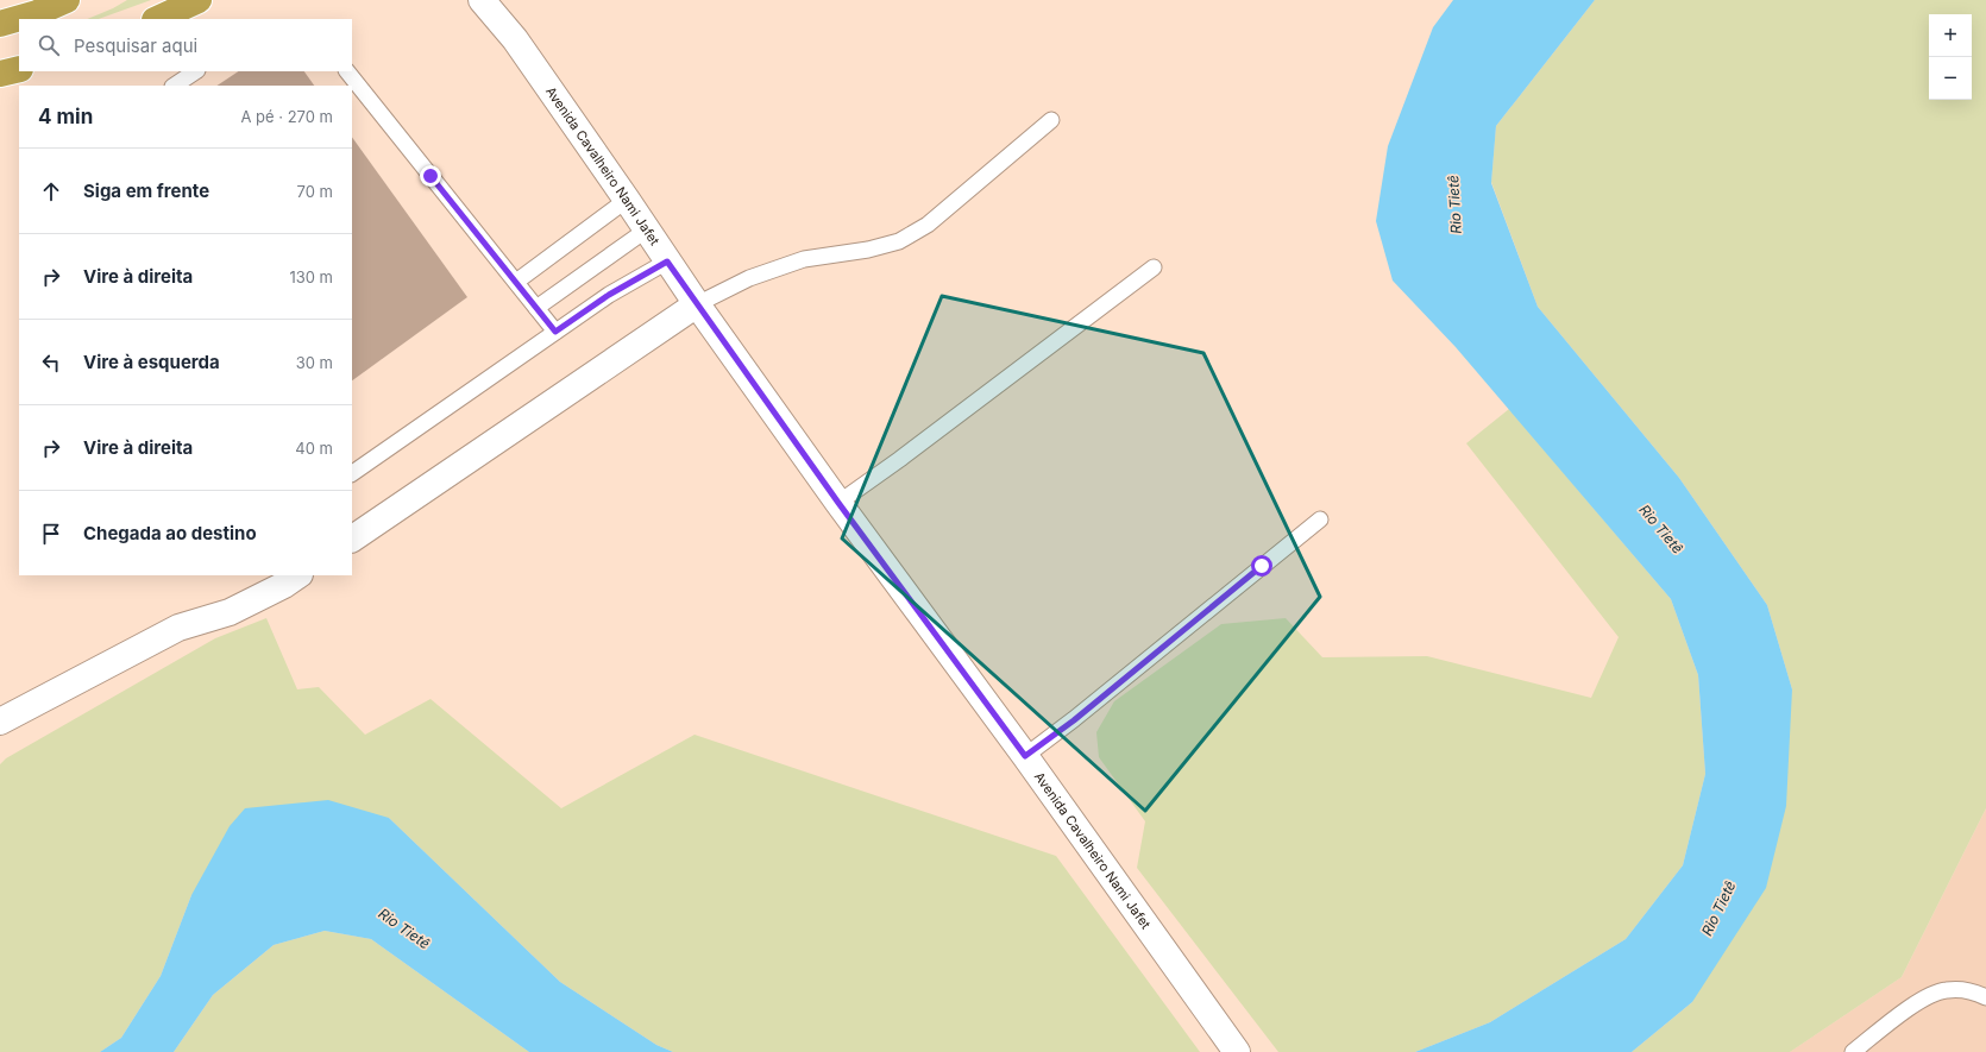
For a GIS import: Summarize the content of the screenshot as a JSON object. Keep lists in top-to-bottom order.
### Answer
{
  "streets": {
    "main road": ["Avenida Cavalheiro Nami Jafet"]
  },
  "water": ["Rio Tietê"],
  "page": {
    "map_buttons": ["+", "−"],
    "search": "Pesquisar aqui",
    "heading": ["4 min", "A pé · 270 m"],
    "list": [
      ["Siga em frente", "70 m"],
      ["Vire à direita", "130 m"],
      ["Vire à esquerda", "30 m"],
      ["Vire à direita", "40 m"],
      "Chegada ao destino"
    ]
  }
}
